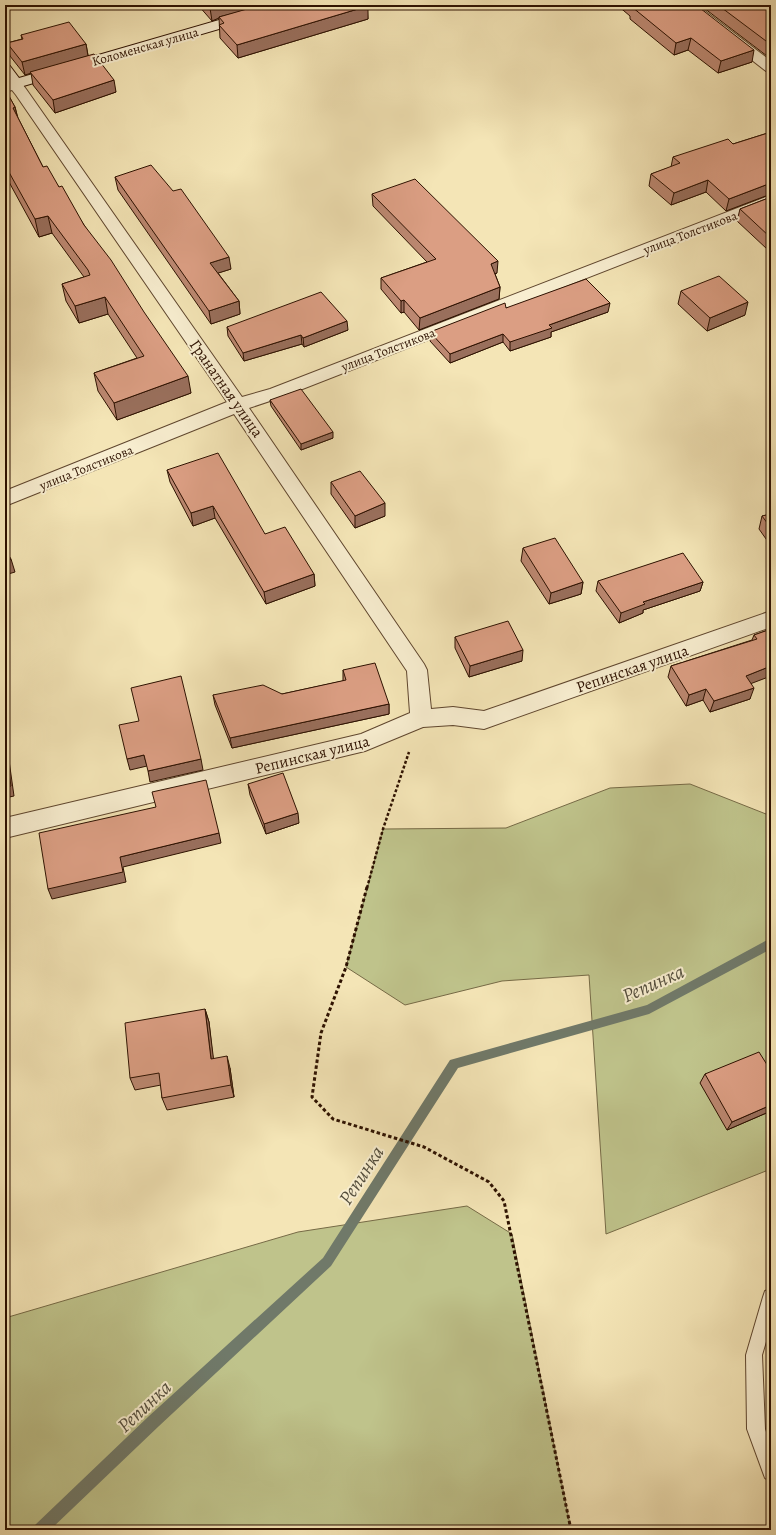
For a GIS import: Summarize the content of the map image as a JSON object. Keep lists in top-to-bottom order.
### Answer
{
  "streets": {
    "street": [
      "Коломенская улица",
      "улица Толстикова",
      "Гранатная улица",
      "Репинская улица"
    ]
  },
  "crossings": [
    ["Коломенская улица", "Гранатная улица"],
    ["улица Толстикова", "Гранатная улица"],
    ["Гранатная улица", "Репинская улица"]
  ],
  "water": ["Репинка"]
}
